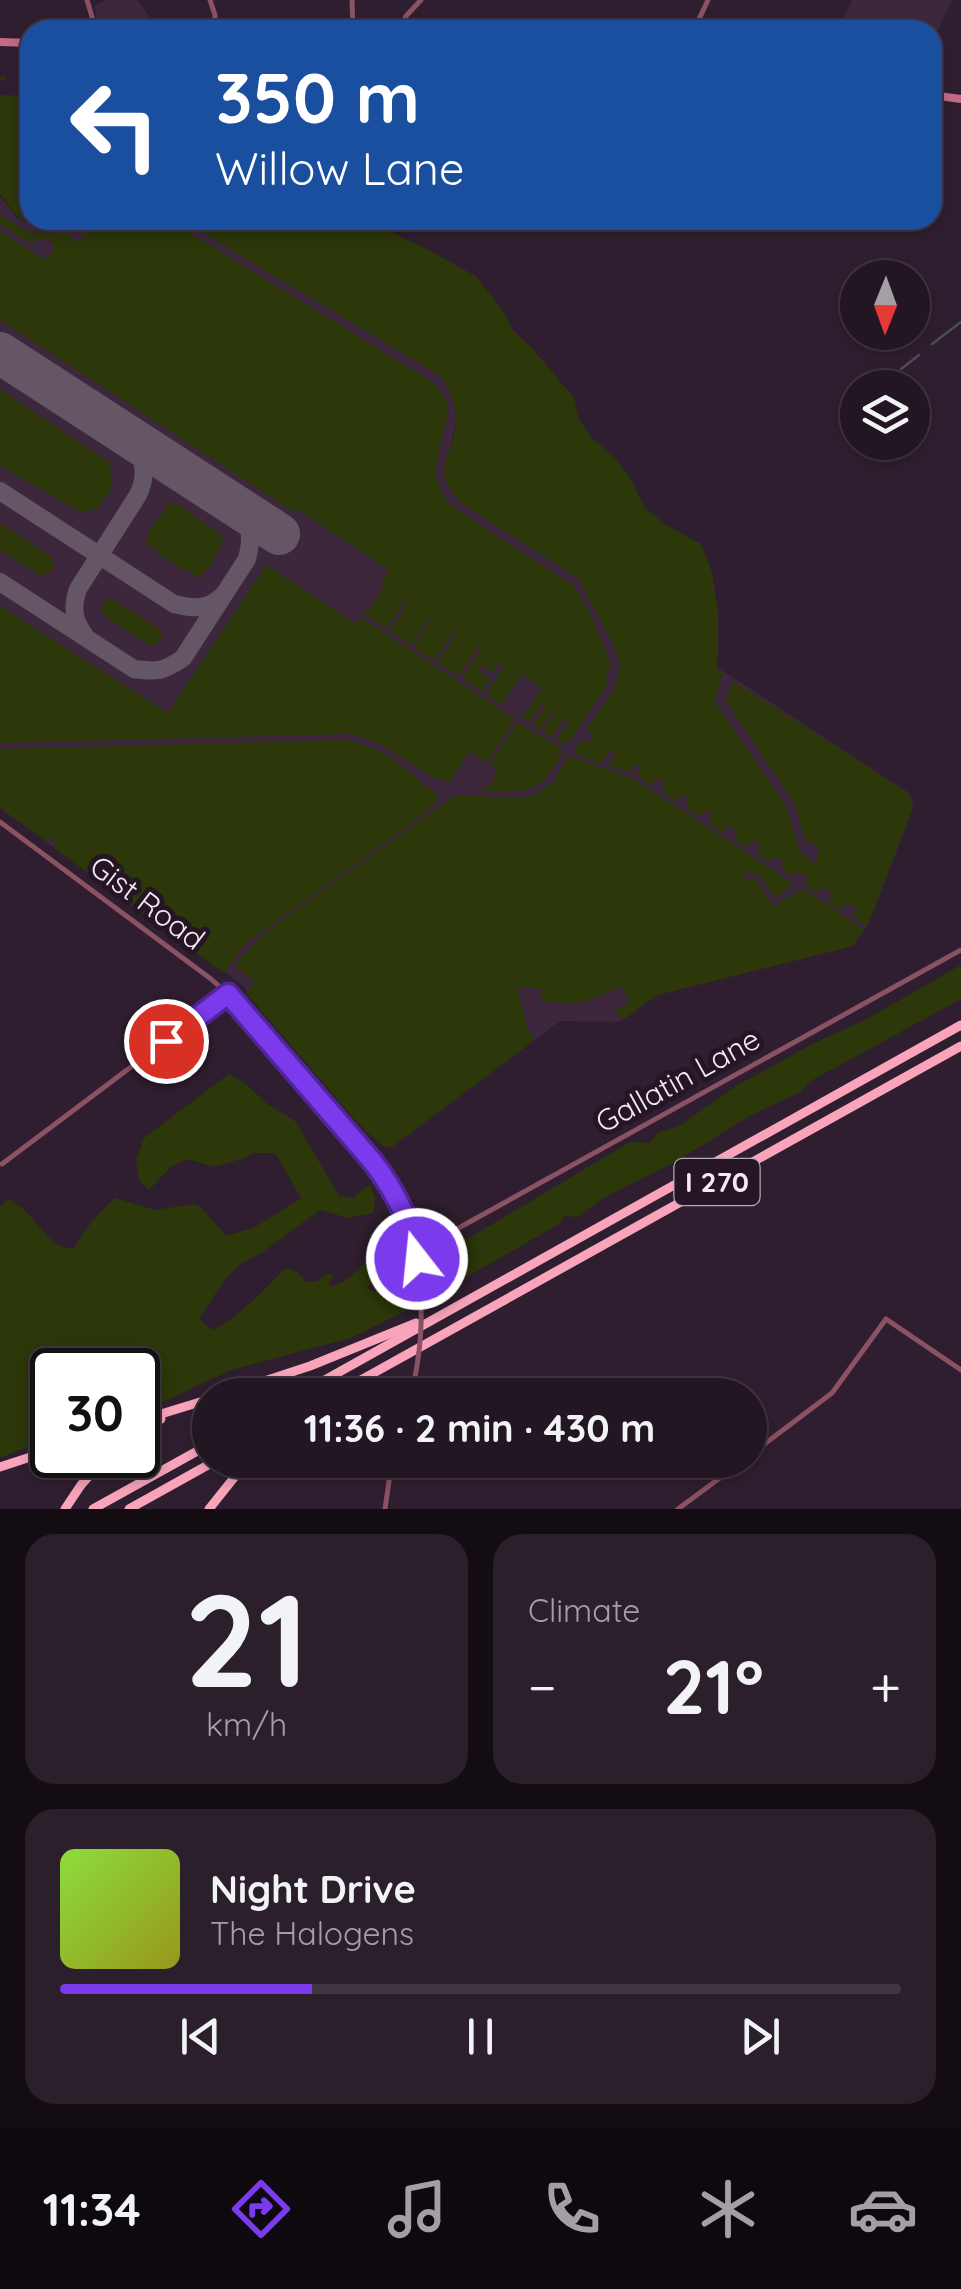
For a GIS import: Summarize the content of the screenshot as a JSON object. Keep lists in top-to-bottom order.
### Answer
{
  "streets": {
    "highway": ["I 270"],
    "street": ["Gist Road", "Gallatin Lane"]
  },
  "crossings": [
    ["Gist Road", "Gallatin Lane"]
  ],
  "north": "bottom",
  "page": {
    "turn": ["350 m", "Willow Lane"],
    "limit": "30",
    "trip": "11:36 · 2 min · 430 m",
    "tile": [
      ["21", "km/h"],
      "Climate"
    ],
    "heat": ["−", "21°", "+"],
    "song": ["Night Drive", "The Halogens"],
    "tabs": "11:34"
  }
}
